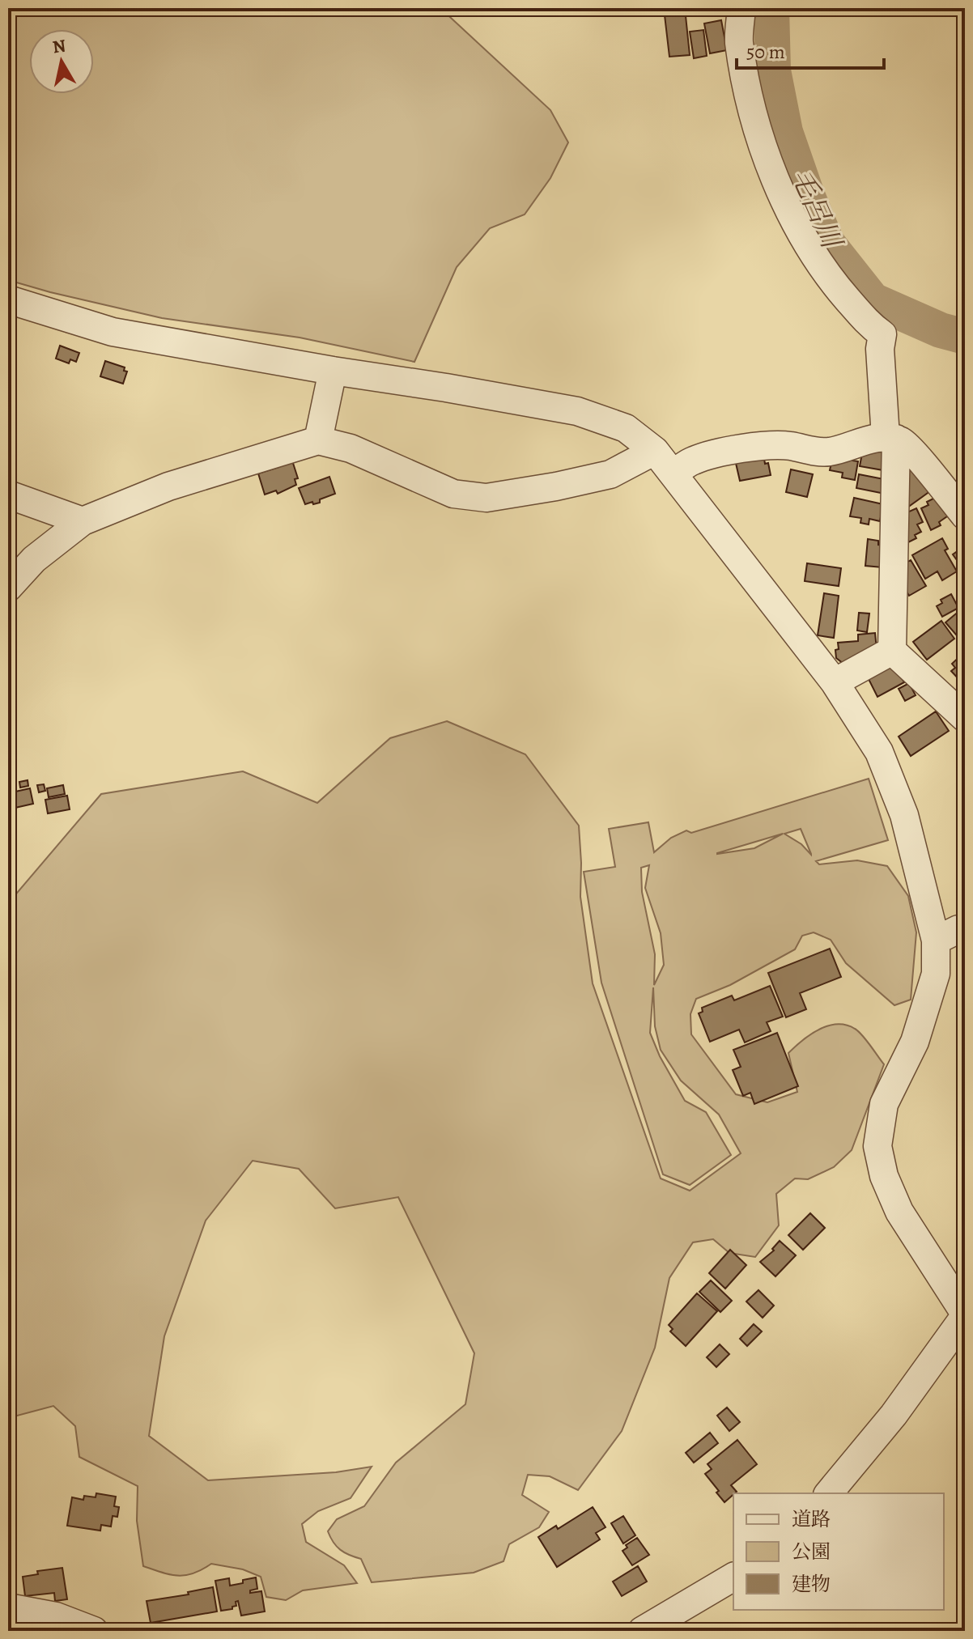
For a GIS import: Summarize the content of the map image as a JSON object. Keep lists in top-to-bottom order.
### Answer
{
  "water": ["毛呂川"],
  "legend": ["道路", "公園", "建物"],
  "scale_bar": "50 m",
  "north": "top"
}
